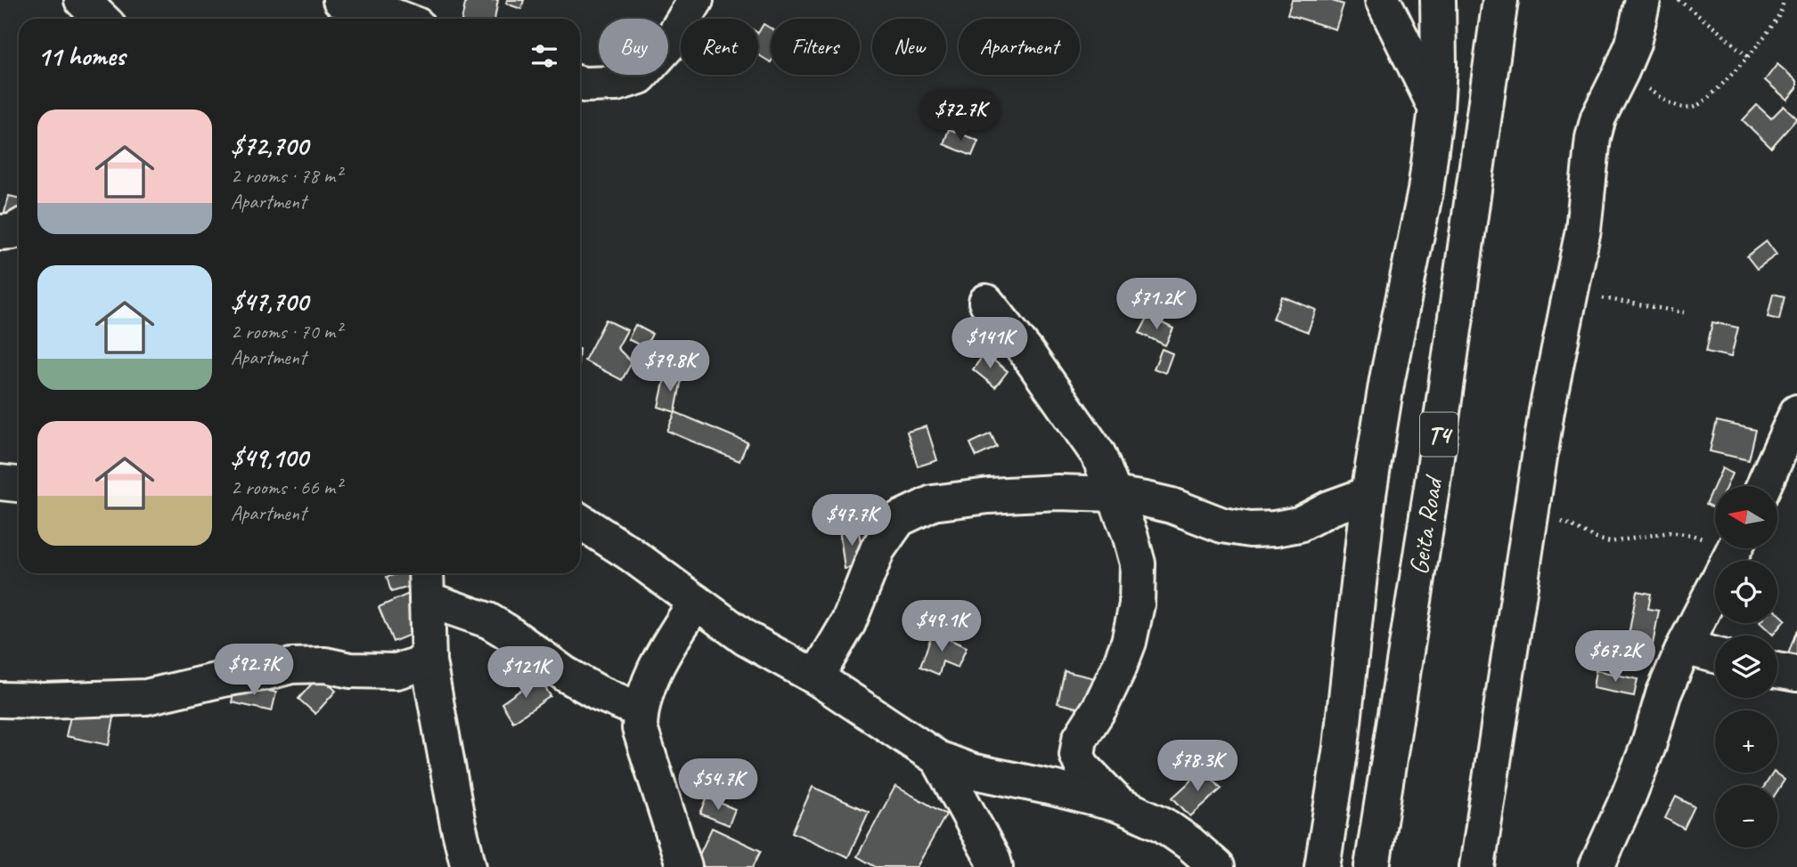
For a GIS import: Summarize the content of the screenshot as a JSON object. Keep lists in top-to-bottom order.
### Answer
{
  "streets": {
    "main road": ["T4", "Geita Road"]
  },
  "north": "left",
  "page": {
    "chip": [
      "Buy",
      "Rent",
      "Filters",
      "New",
      "Apartment"
    ],
    "heading": "11 homes",
    "price": [
      "$72.7K",
      "$71.2K",
      "$141K",
      "$79.8K",
      "$47.7K",
      "$49.1K",
      "$67.2K",
      "$92.7K",
      "$121K",
      "$78.3K",
      "$54.7K"
    ],
    "list": [
      {
        "name": "$72,700",
        "note": "2 rooms · 78 m² · Apartment"
      },
      {
        "name": "$47,700",
        "note": "2 rooms · 70 m² · Apartment"
      },
      {
        "name": "$49,100",
        "note": "2 rooms · 66 m² · Apartment"
      }
    ],
    "map_buttons": ["+", "−"]
  }
}
